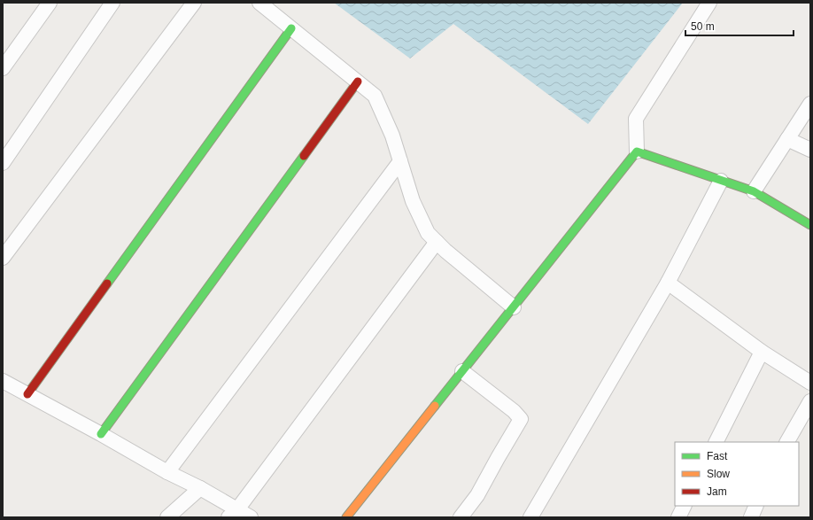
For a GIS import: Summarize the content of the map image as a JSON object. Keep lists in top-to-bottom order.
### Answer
{
  "legend": ["Fast", "Slow", "Jam"],
  "scale_bar": "50 m"
}
